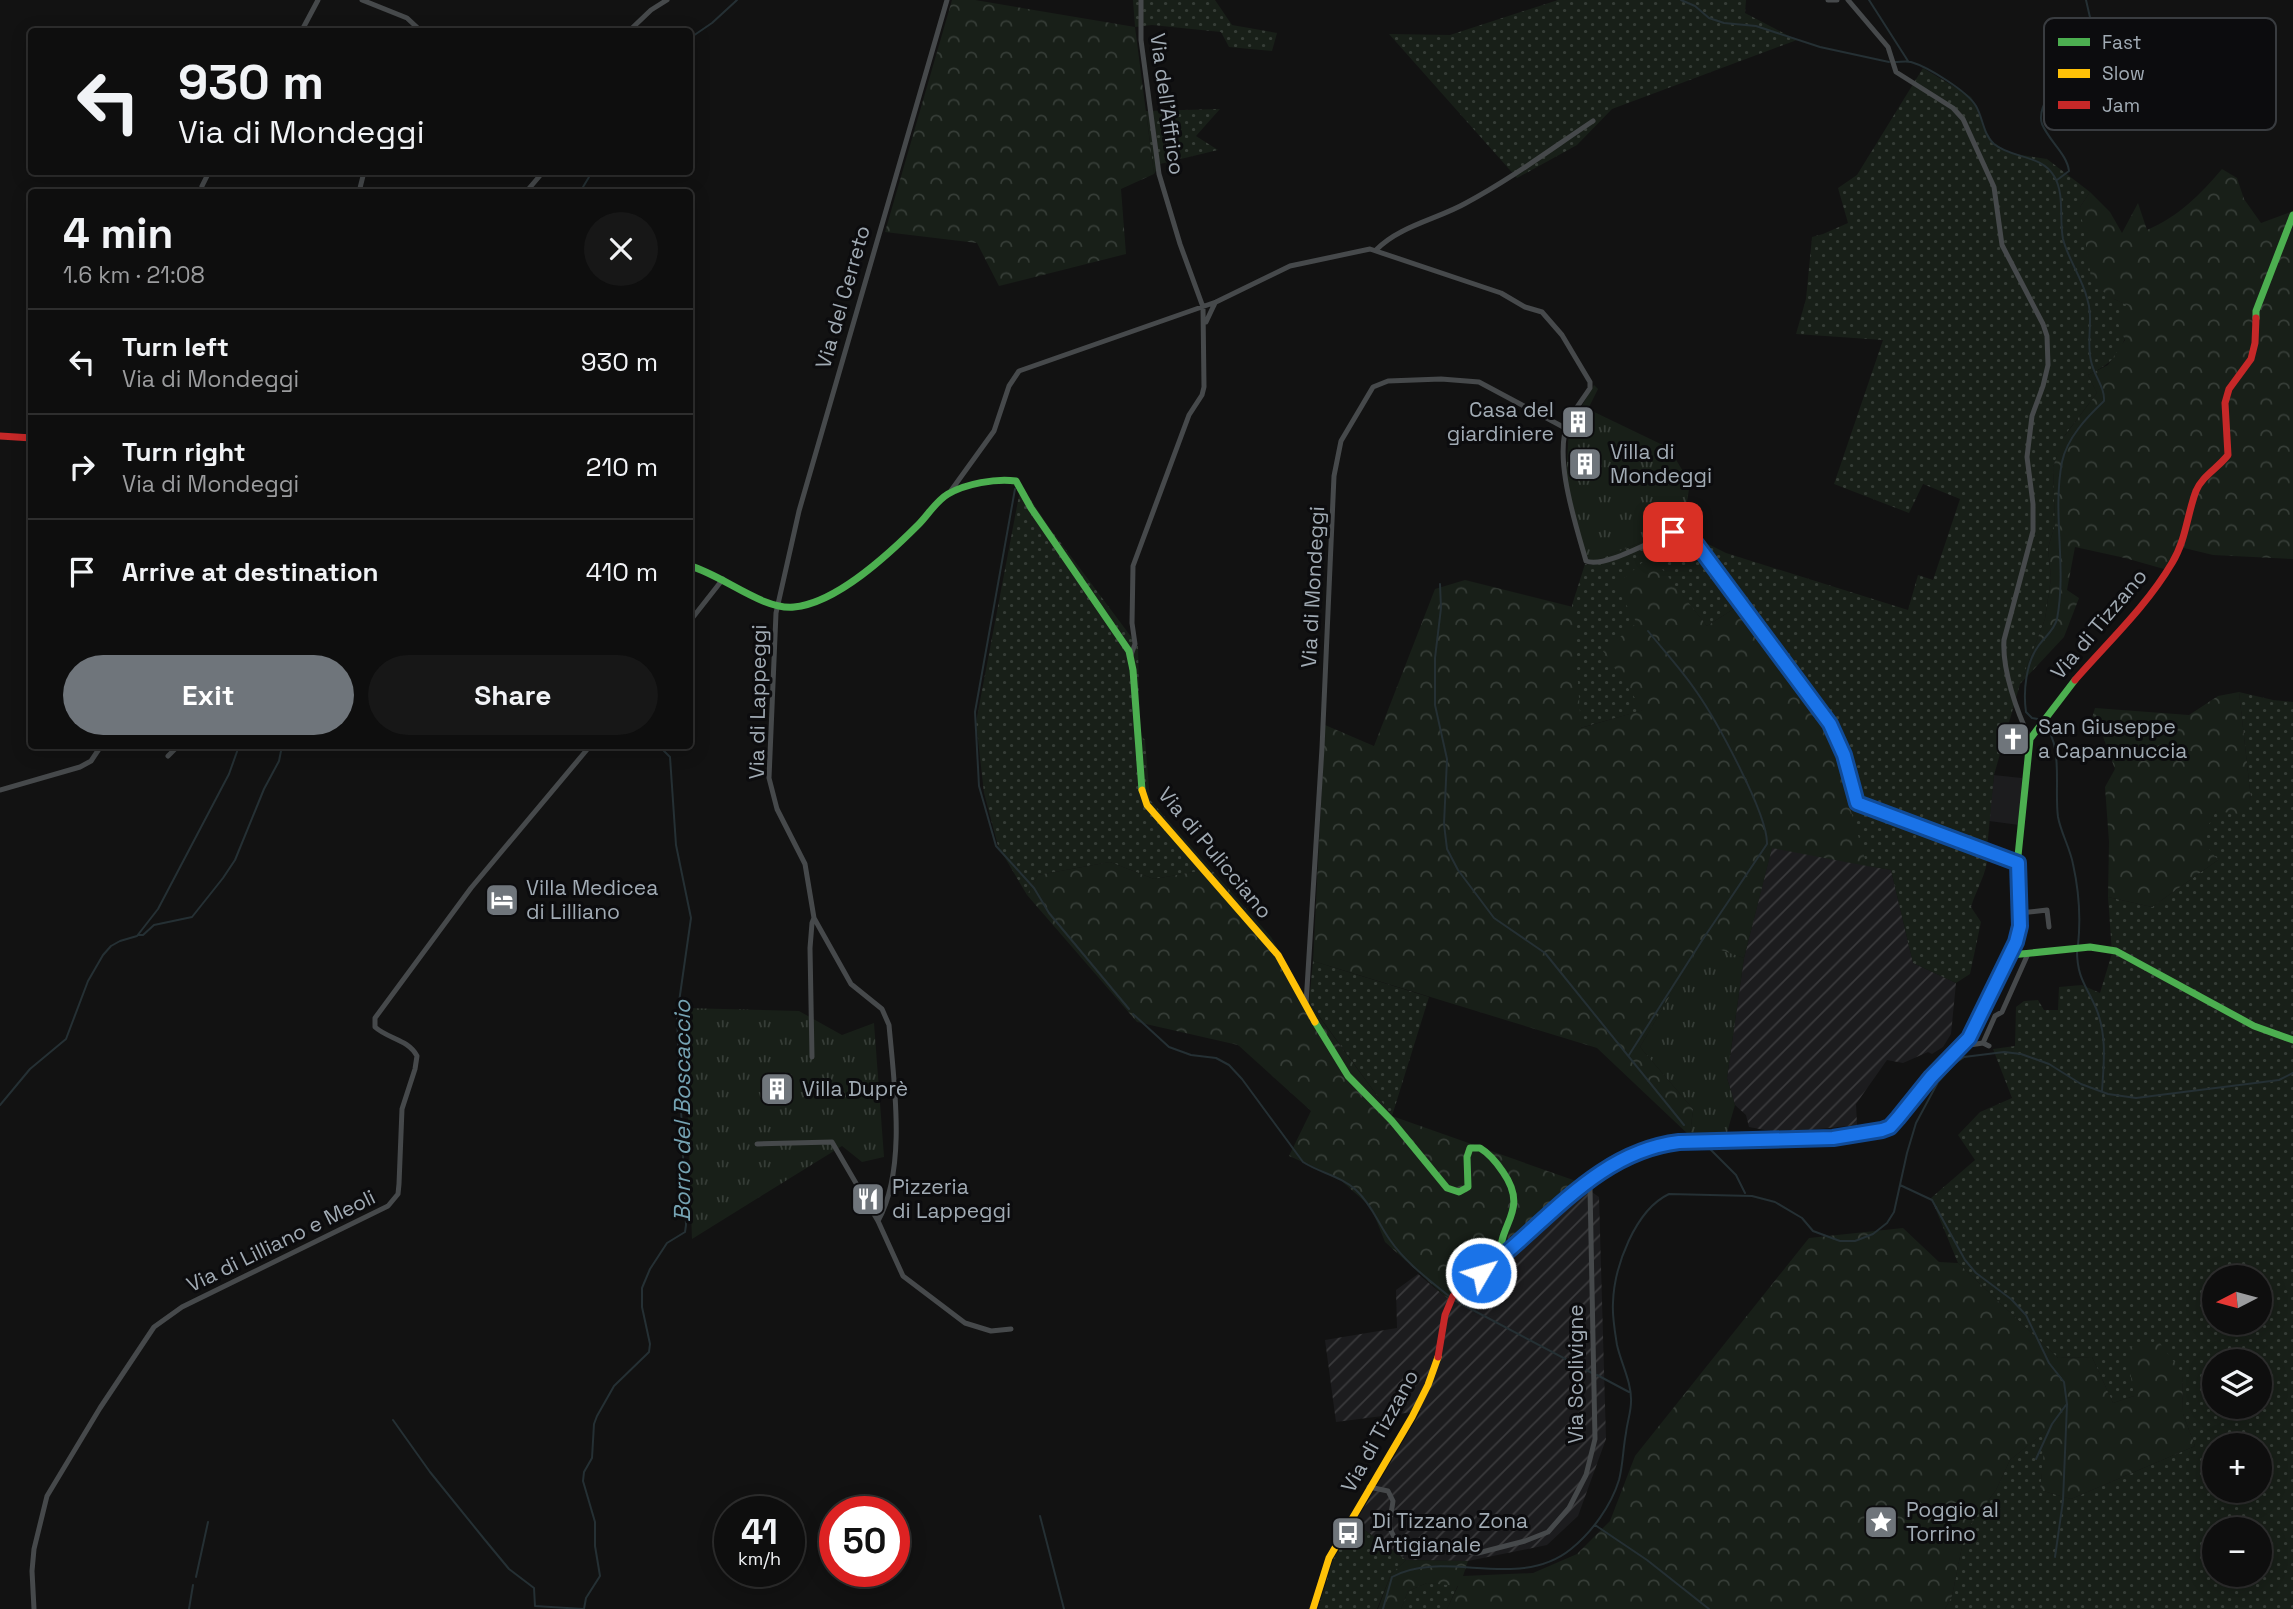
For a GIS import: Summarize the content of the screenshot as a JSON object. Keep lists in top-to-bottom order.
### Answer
{
  "streets": {
    "main road": ["Via di Tizzano", "Via di Pulicciano"],
    "street": [
      "Via dell'Affrico",
      "Via del Cerreto",
      "Via di Mondeggi",
      "Via di Lappeggi",
      "Via di Lilliano e Meoli",
      "Via Scolivigne"
    ]
  },
  "crossings": [
    ["Via del Cerreto", "Via di Lappeggi"],
    ["Via del Cerreto", "Via di Pulicciano"],
    ["Via di Mondeggi", "Via di Pulicciano"],
    ["Via di Tizzano", "Via di Pulicciano"],
    ["Via di Tizzano", "Via Scolivigne"],
    ["Via di Lappeggi", "Via di Pulicciano"]
  ],
  "water": ["Borro del Boscaccio"],
  "places": {
    "building": ["Casa del giardiniere", "Villa di Mondeggi", "Villa Duprè"],
    "church": ["San Giuseppe a Capannuccia"],
    "hotel": ["Villa Medicea di Lilliano"],
    "restaurant": ["Pizzeria di Lappeggi"],
    "place": ["Poggio al Torrino"],
    "bus stop": ["Di Tizzano Zona Artigianale"]
  },
  "legend": ["Fast", "Slow", "Jam"],
  "north": "left",
  "page": {
    "turn": ["930 m", "Via di Mondeggi"],
    "heading": ["4 min", "1.6 km · 21:08"],
    "list": [
      {
        "name": "Turn left",
        "note": "Via di Mondeggi",
        "value": "930 m"
      },
      {
        "name": "Turn right",
        "note": "Via di Mondeggi",
        "value": "210 m"
      },
      {
        "name": "Arrive at destination",
        "value": "410 m"
      }
    ],
    "buttons": ["Exit", "Share"],
    "map_buttons": ["+", "−"],
    "speed": "41 km/h",
    "limit": "50"
  }
}
